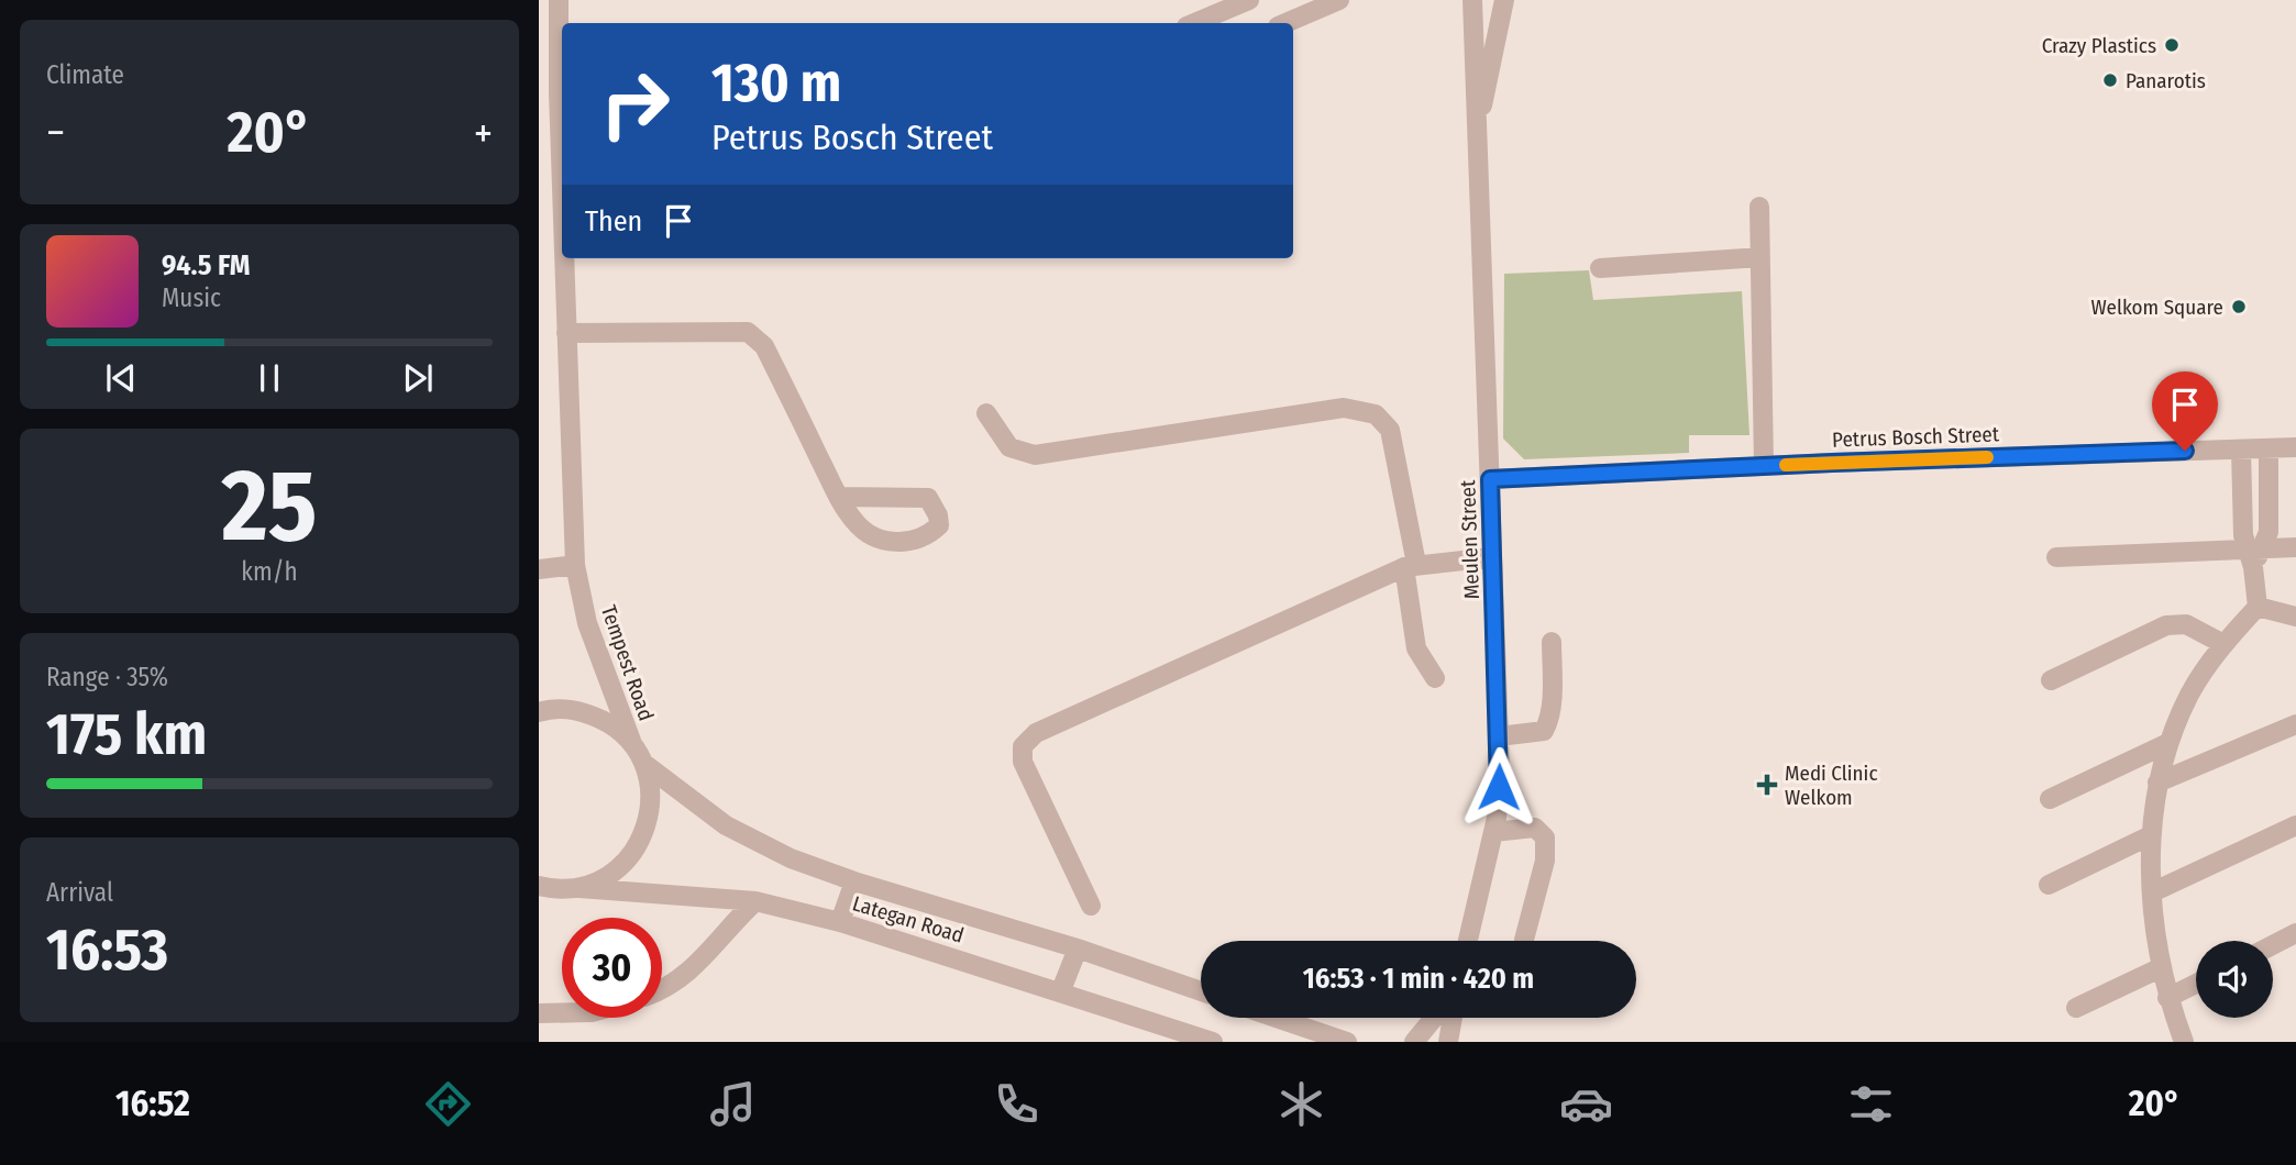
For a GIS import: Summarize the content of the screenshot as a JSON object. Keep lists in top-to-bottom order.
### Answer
{
  "streets": {
    "street": [
      "Petrus Bosch Street",
      "Meulen Street",
      "Tempest Road",
      "Lategan Road"
    ]
  },
  "crossings": [
    ["Petrus Bosch Street", "Meulen Street"],
    ["Tempest Road", "Lategan Road"]
  ],
  "places": {
    "other": ["Crazy Plastics", "Panarotis", "Welkom Square"],
    "health": ["Medi Clinic Welkom"]
  },
  "page": {
    "tile": [
      "Climate",
      ["25", "km/h"],
      ["Range · 35%", "175 km"],
      ["Arrival", "16:53"]
    ],
    "turn": ["130 m", "Petrus Bosch Street"],
    "heat": ["−", "20°", "+"],
    "then": "Then",
    "song": ["94.5 FM", "Music"],
    "limit": "30",
    "trip": "16:53 · 1 min · 420 m",
    "tabs": ["16:52", "20°"]
  }
}
